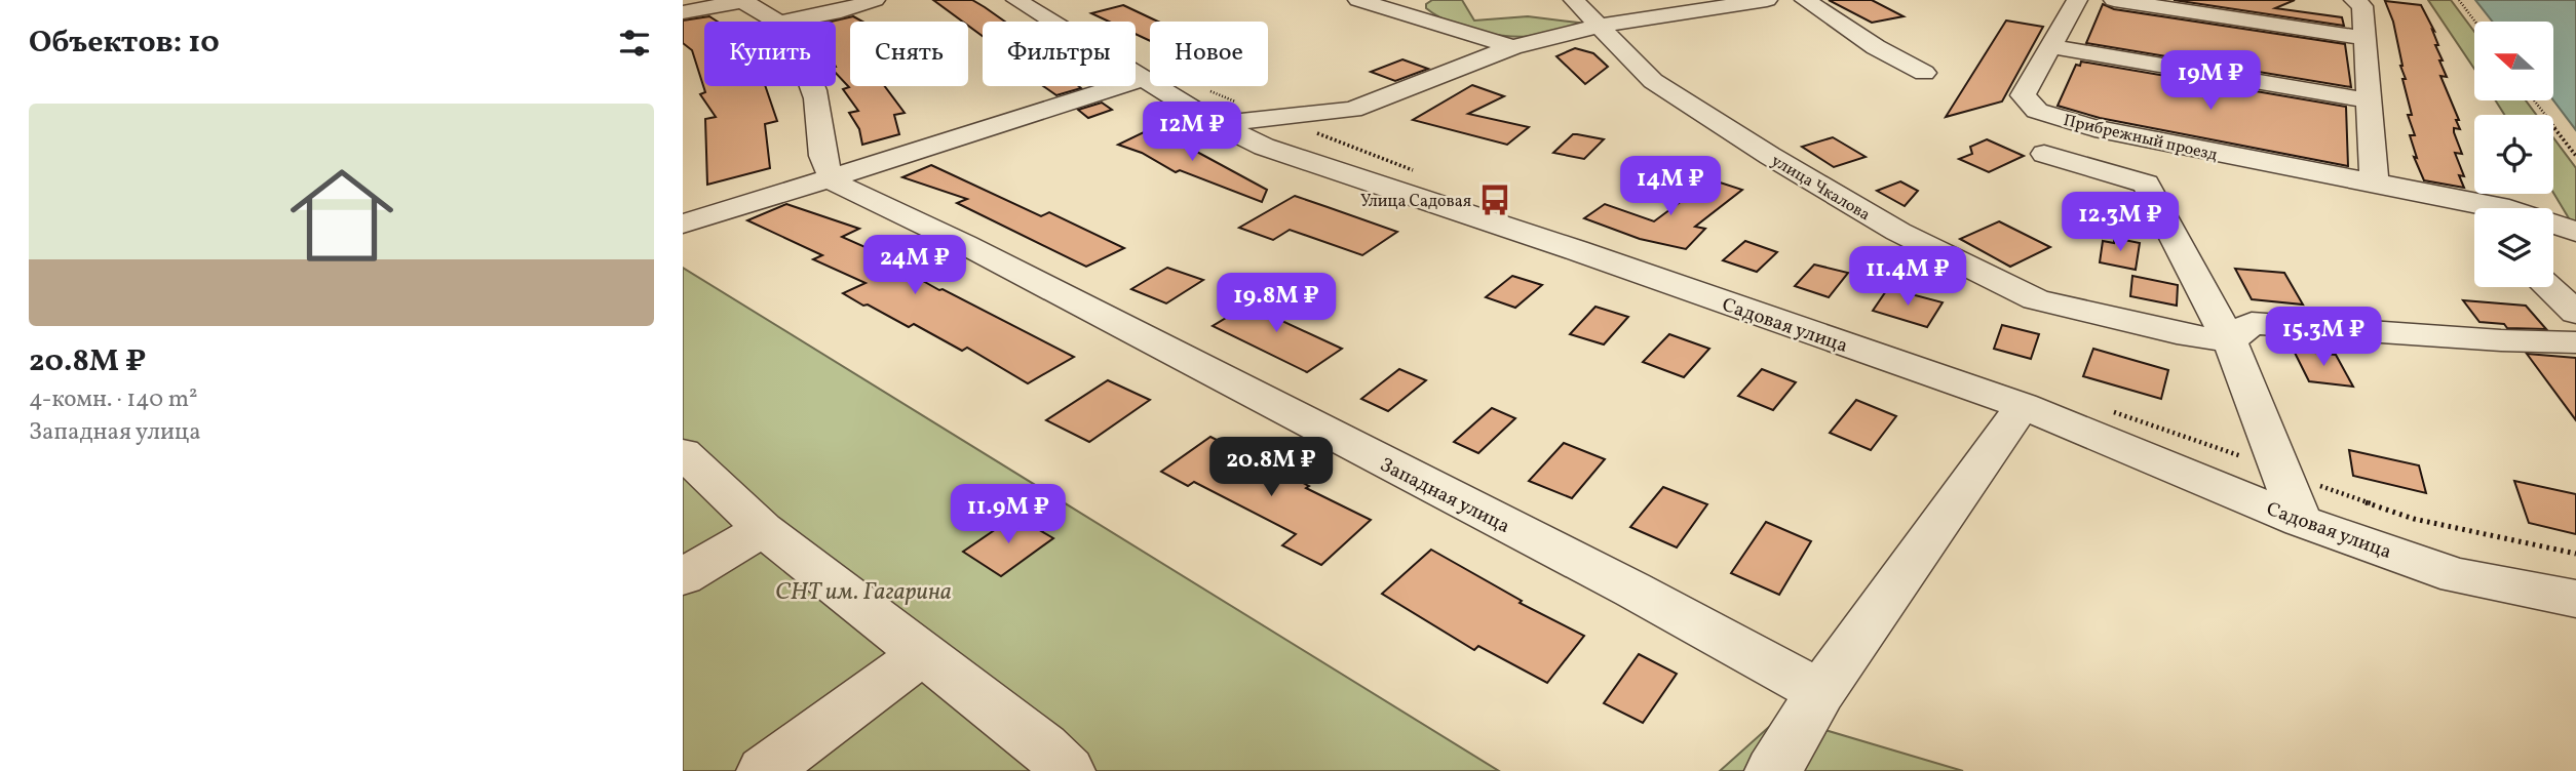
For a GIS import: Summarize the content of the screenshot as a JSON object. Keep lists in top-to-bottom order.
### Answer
{
  "streets": {
    "street": [
      "Прибрежный проезд",
      "улица Чкалова",
      "Садовая улица",
      "Западная улица"
    ]
  },
  "parks": ["СНТ им. Гагарина"],
  "places": {
    "bus stop": ["Улица Садовая"]
  },
  "north": "left",
  "page": {
    "heading": "Объектов: 10",
    "chip": [
      "Купить",
      "Снять",
      "Фильтры",
      "Новое"
    ],
    "price": [
      "19M ₽",
      "12M ₽",
      "14M ₽",
      "12.3M ₽",
      "24M ₽",
      "11.4M ₽",
      "19.8M ₽",
      "15.3M ₽",
      "20.8M ₽",
      "11.9M ₽"
    ],
    "list": [
      {
        "name": "20.8M ₽",
        "note": "4-комн. · 140 m² · Западная улица"
      }
    ]
  }
}
